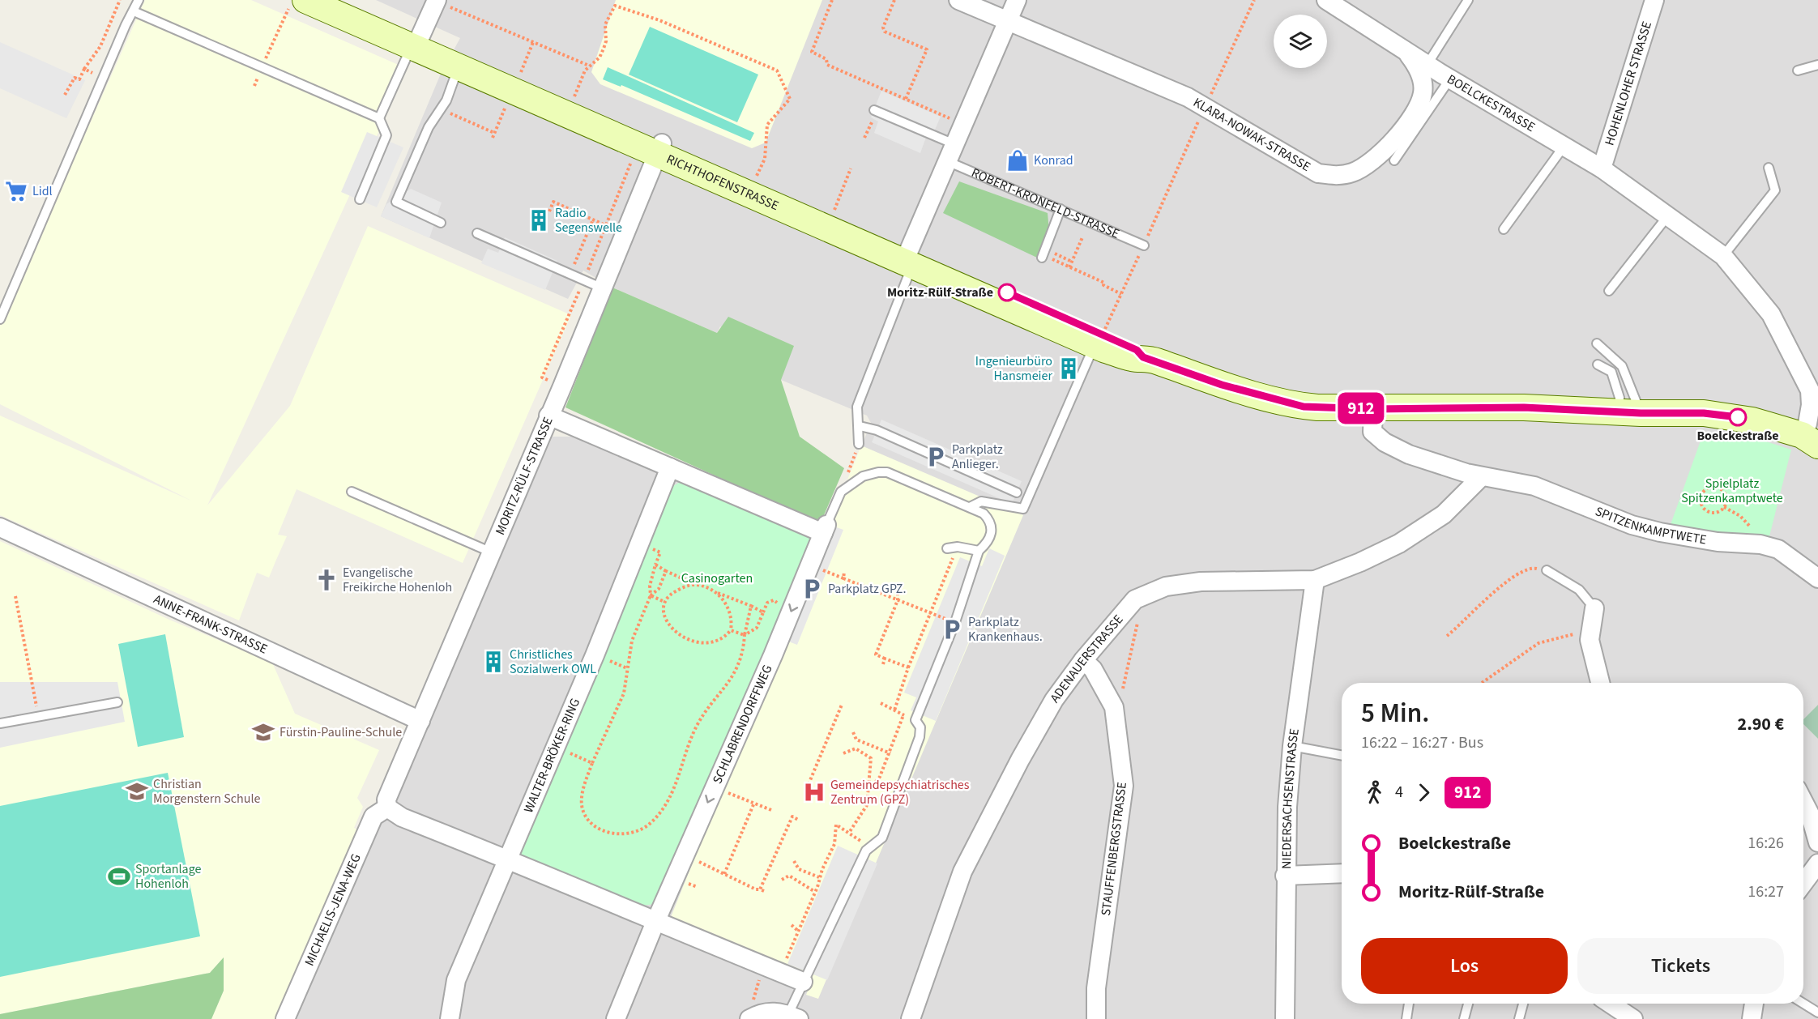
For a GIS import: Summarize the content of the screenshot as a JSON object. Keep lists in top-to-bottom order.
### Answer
{
  "streets": {
    "street": [
      "HOHENLOHER STRASSE",
      "BOELCKESTRASSE",
      "KLARA-NOWAK-STRASSE",
      "RICHTHOFENSTRASSE",
      "MORITZ-RÜLF-STRASSE",
      "SPITZENKAMPTWETE",
      "ANNE-FRANK-STRASSE",
      "ADENAUERSTRASSE",
      "SCHLABRENDORFFWEG",
      "WALTER-BRÖKER-RING",
      "NIEDERSACHSENSTRASSE",
      "STAUFFENBERGSTRASSE",
      "MICHAELIS-JENA-WEG"
    ],
    "lane": ["ROBERT-KRONFELD-STRASSE"]
  },
  "crossings": [
    ["HOHENLOHER STRASSE", "BOELCKESTRASSE"],
    ["BOELCKESTRASSE", "KLARA-NOWAK-STRASSE"],
    ["BOELCKESTRASSE", "RICHTHOFENSTRASSE"],
    ["RICHTHOFENSTRASSE", "MORITZ-RÜLF-STRASSE"],
    ["RICHTHOFENSTRASSE", "SPITZENKAMPTWETE"],
    ["MORITZ-RÜLF-STRASSE", "ANNE-FRANK-STRASSE"],
    ["MORITZ-RÜLF-STRASSE", "MICHAELIS-JENA-WEG"],
    ["SPITZENKAMPTWETE", "ADENAUERSTRASSE"],
    ["ADENAUERSTRASSE", "NIEDERSACHSENSTRASSE"],
    ["ADENAUERSTRASSE", "STAUFFENBERGSTRASSE"]
  ],
  "one_way": ["SCHLABRENDORFFWEG"],
  "parks": ["Spielplatz Spitzenkamptwete", "Casinogarten"],
  "places": {
    "shop": ["Konrad"],
    "supermarket": ["Lidl"],
    "building": ["Radio Segenswelle", "Ingenieurbüro Hansmeier", "Christliches Sozialwerk OWL"],
    "other": ["Moritz-Rülf-Straße", "Boelckestraße"],
    "parking": ["Parkplatz Anlieger.", "Parkplatz GPZ.", "Parkplatz Krankenhaus."],
    "church": ["Evangelische Freikirche Hohenloh"],
    "school or university": ["Fürstin-Pauline-Schule", "Christian Morgenstern Schule"],
    "hospital": ["Gemeindepsychiatrisches Zentrum (GPZ)"],
    "sports": ["Sportanlage Hohenloh"]
  },
  "lines": ["bus line 912"],
  "page": {
    "on_map": "912",
    "heading": ["5 Min.", "16:22 – 16:27 · Bus", "2.90 €"],
    "legs": ["4", "912"],
    "list": [
      {
        "name": "Boelckestraße",
        "value": "16:26"
      },
      {
        "name": "Moritz-Rülf-Straße",
        "value": "16:27"
      }
    ],
    "buttons": ["Los", "Tickets"]
  }
}
